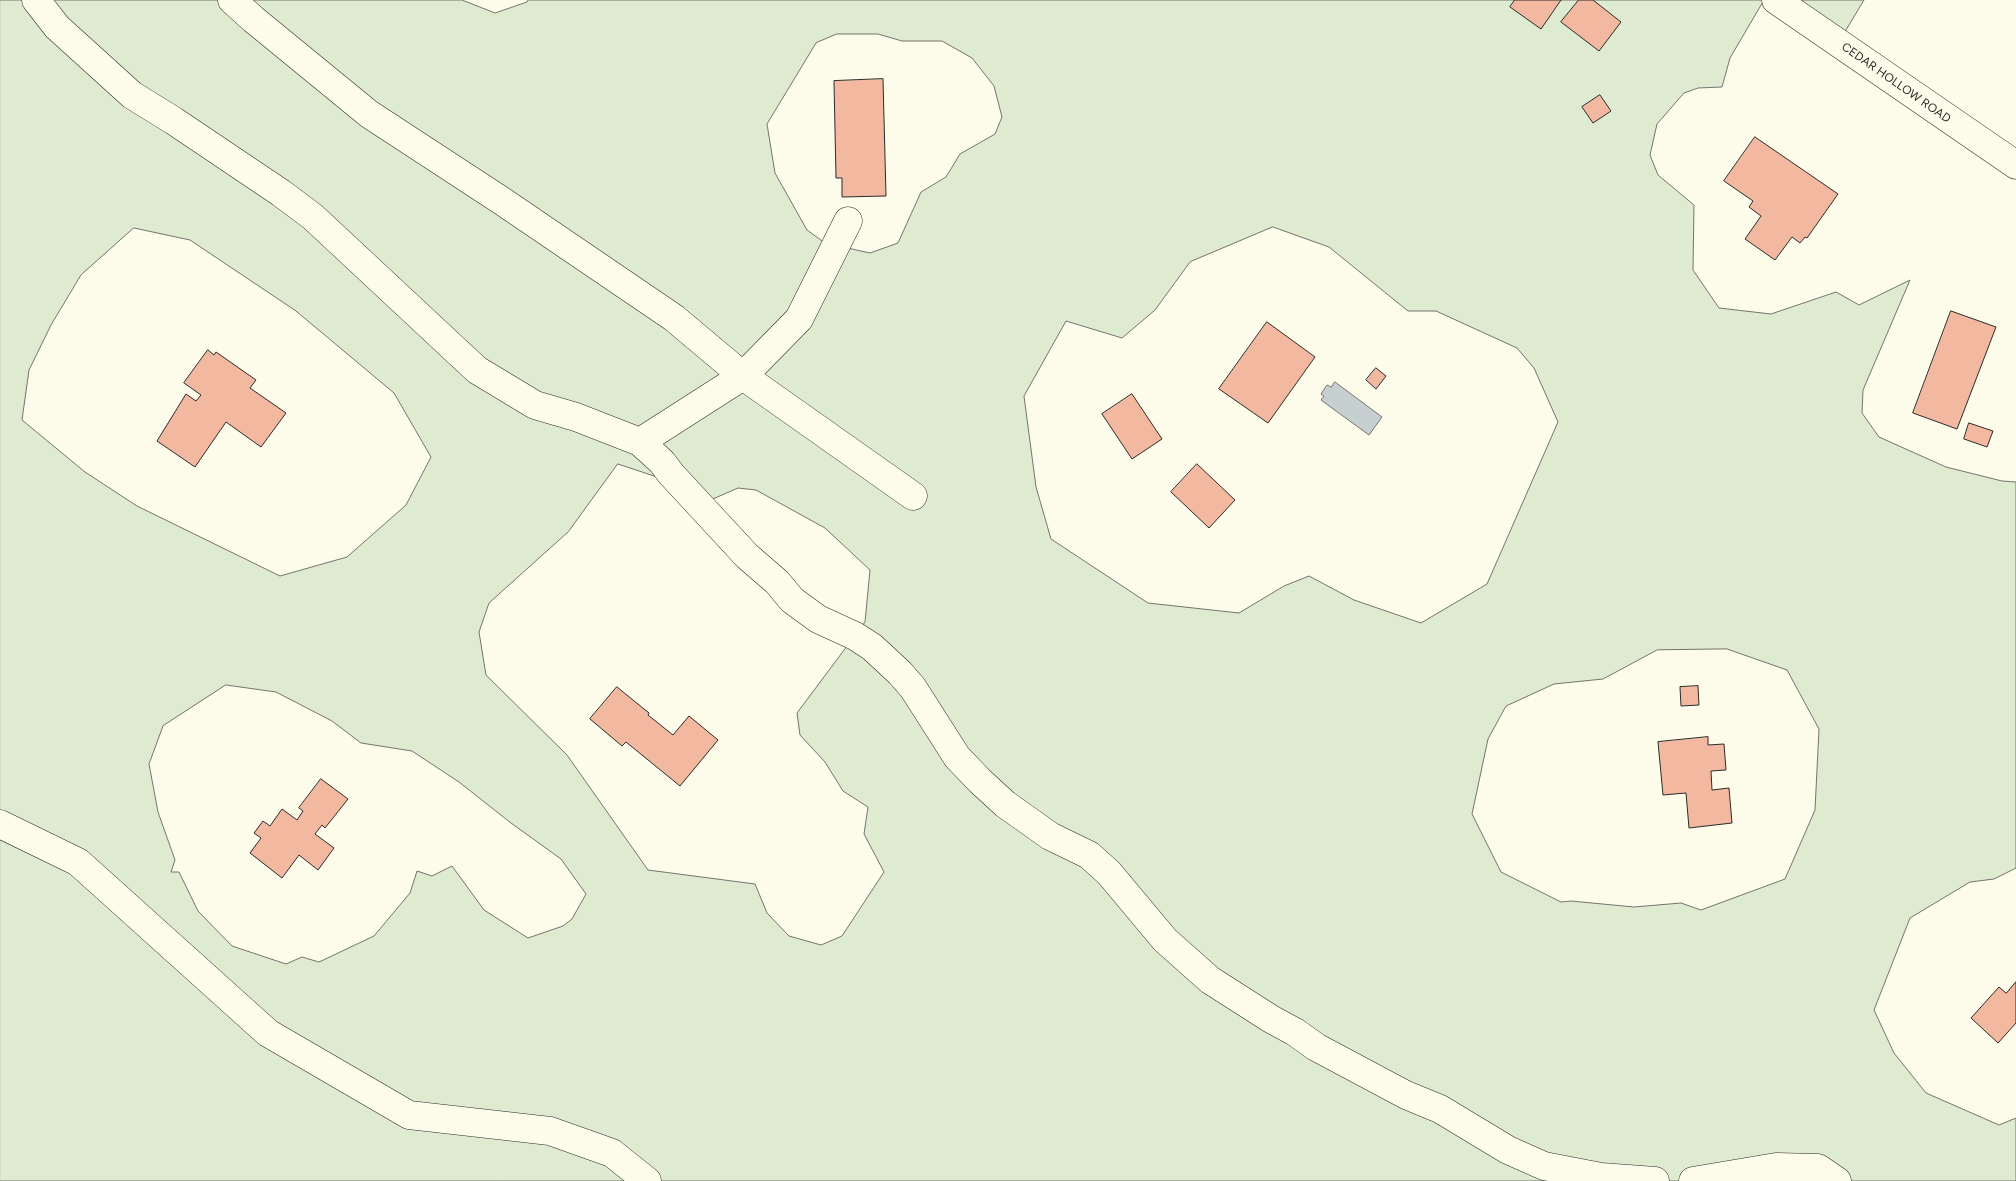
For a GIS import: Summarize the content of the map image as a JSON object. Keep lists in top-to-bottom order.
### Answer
{
  "streets": {
    "street": ["CEDAR HOLLOW ROAD"]
  }
}
